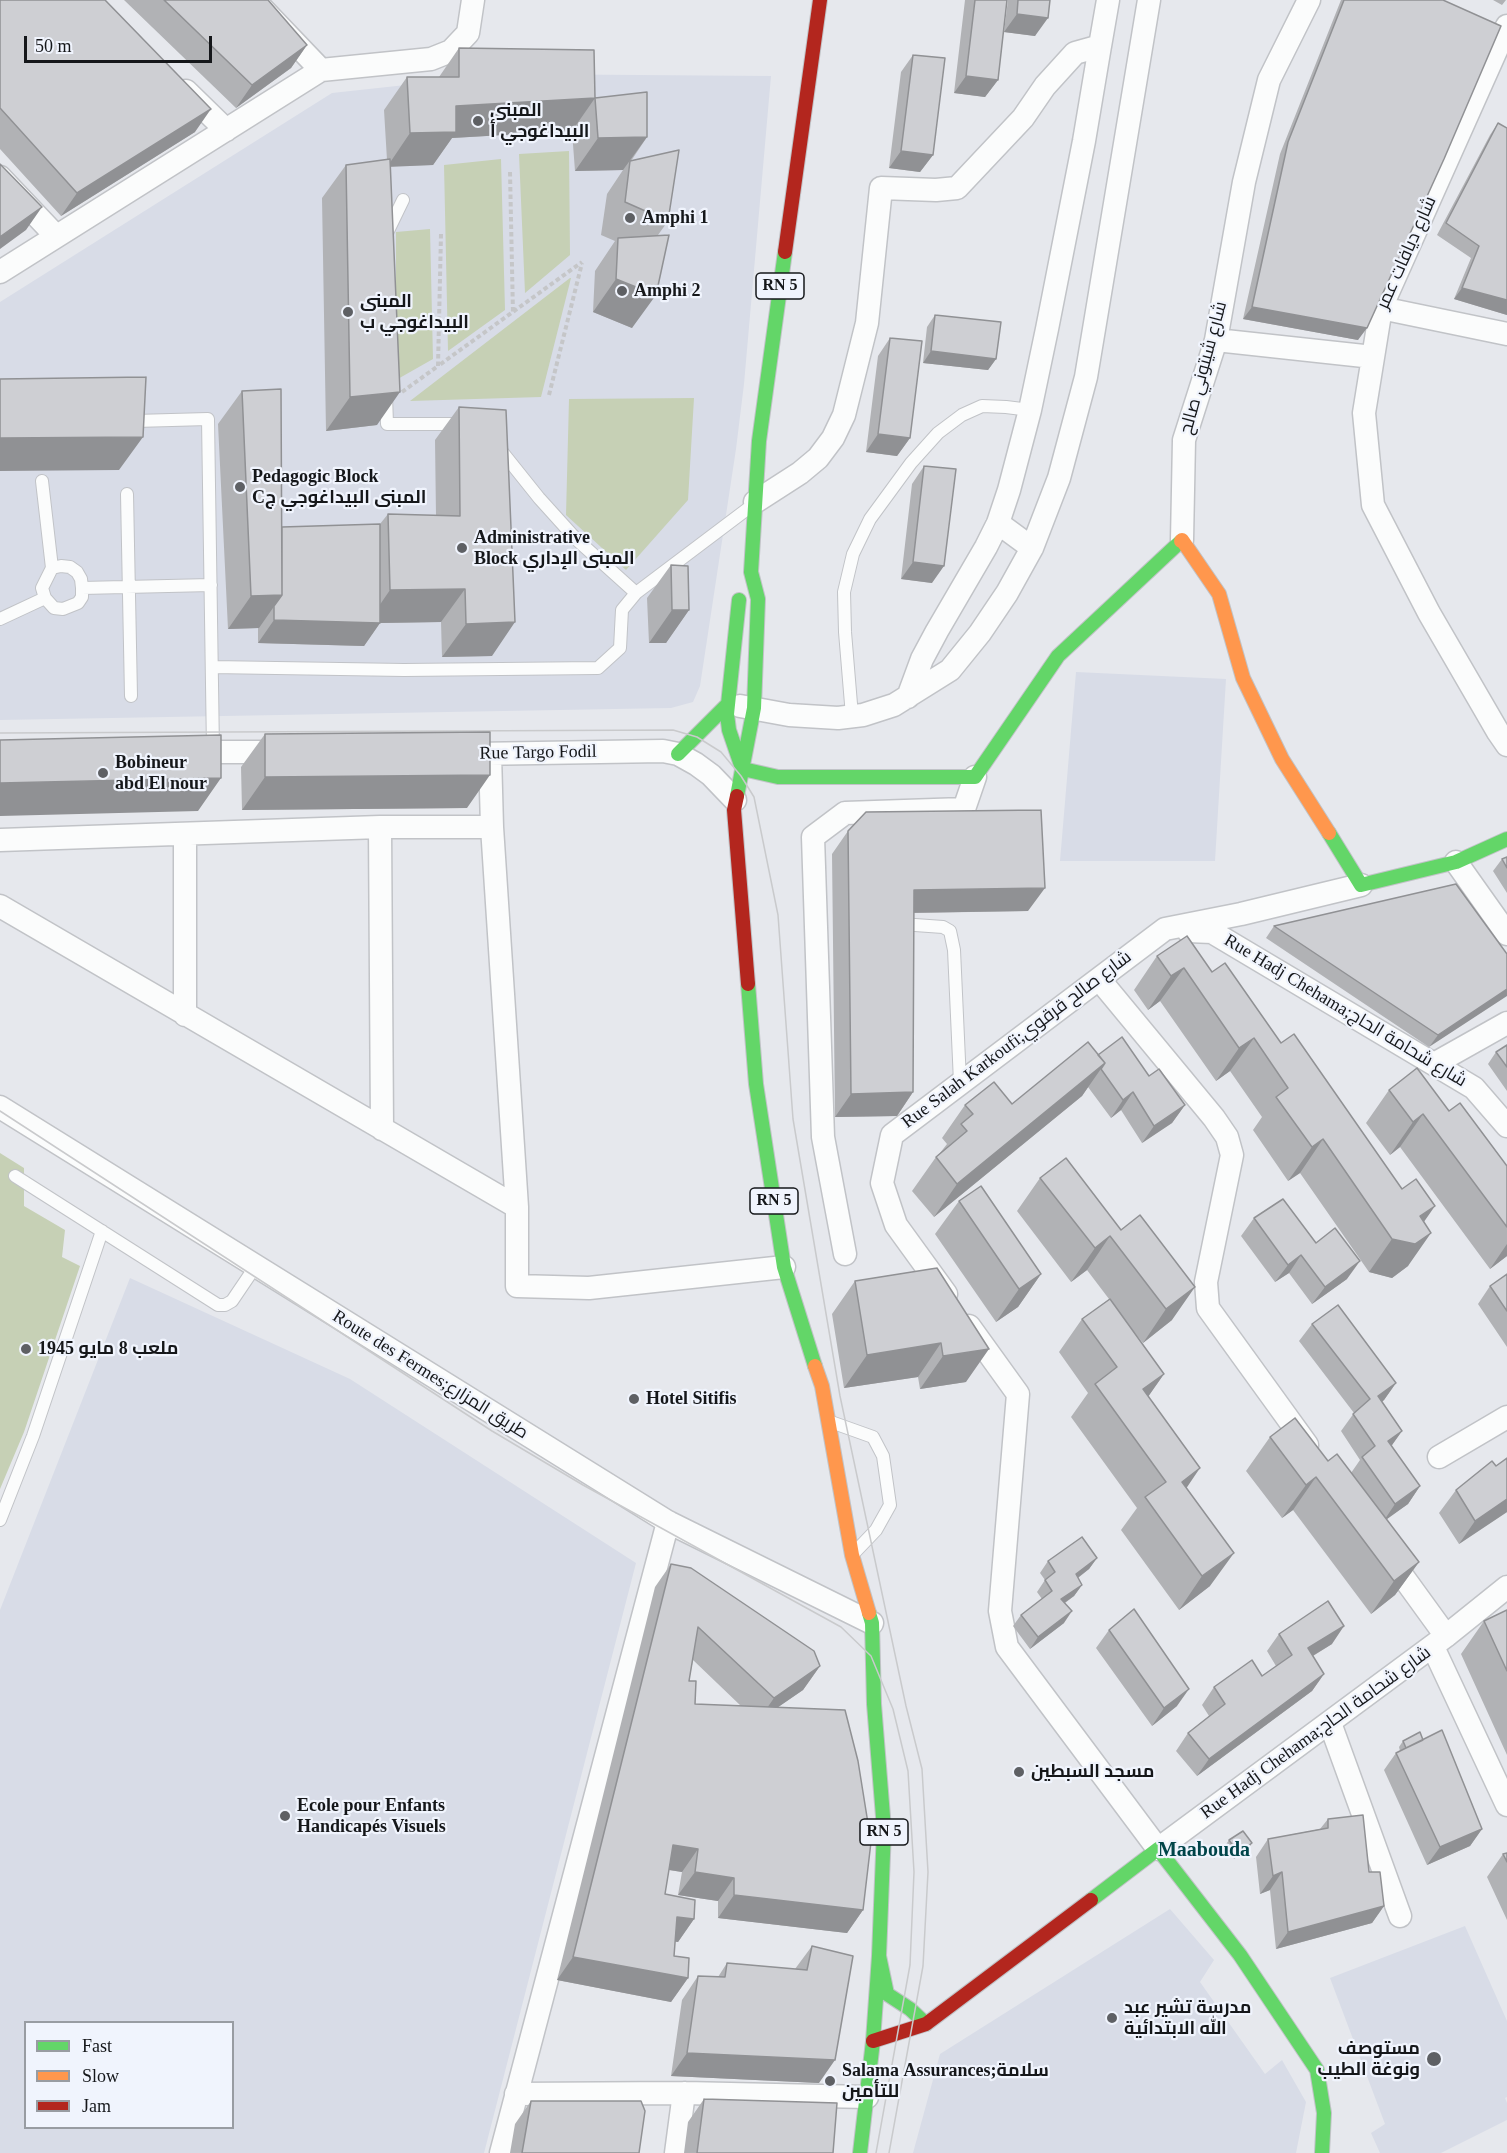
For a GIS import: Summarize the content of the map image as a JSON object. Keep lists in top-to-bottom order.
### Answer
{
  "streets": {
    "main road": ["RN 5", "Rue Hadj Chehama;شارع شحامة الحاج", "Rue Salah Karkoufi;شارع صالح قرقوي"],
    "street": [
      "شارع ديافات عمر",
      "شارع شيتوني صالح",
      "Rue Targo Fodil",
      "Route des Fermes;طريق المزارع"
    ]
  },
  "crossings": [
    ["RN 5", "Rue Targo Fodil"],
    ["RN 5", "Rue Hadj Chehama;شارع شحامة الحاج"],
    ["RN 5", "Route des Fermes;طريق المزارع"],
    ["Rue Hadj Chehama;شارع شحامة الحاج", "Rue Salah Karkoufi;شارع صالح قرقوي"]
  ],
  "districts": ["Maabouda"],
  "places": [
    "المبنى البيداغوجي أ",
    "Amphi 1",
    "Amphi 2",
    "المبنى البيداغوجي ب",
    "Pedagogic Block Cالمبنى البيداغوجي ج",
    "Administrative Block المبنى الإداري",
    "Bobineur abd El nour",
    "ملعب 8 مايو 1945",
    "Hotel Sitifis",
    "مسجد السبطين",
    "Ecole pour Enfants Handicapés Visuels",
    "مدرسة تشير عبد الله الابتدائية",
    "مستوصف ونوغة الطيب",
    "Salama Assurances;سلامة للتأمين"
  ],
  "legend": ["Fast", "Slow", "Jam"],
  "scale_bar": "50 m"
}
